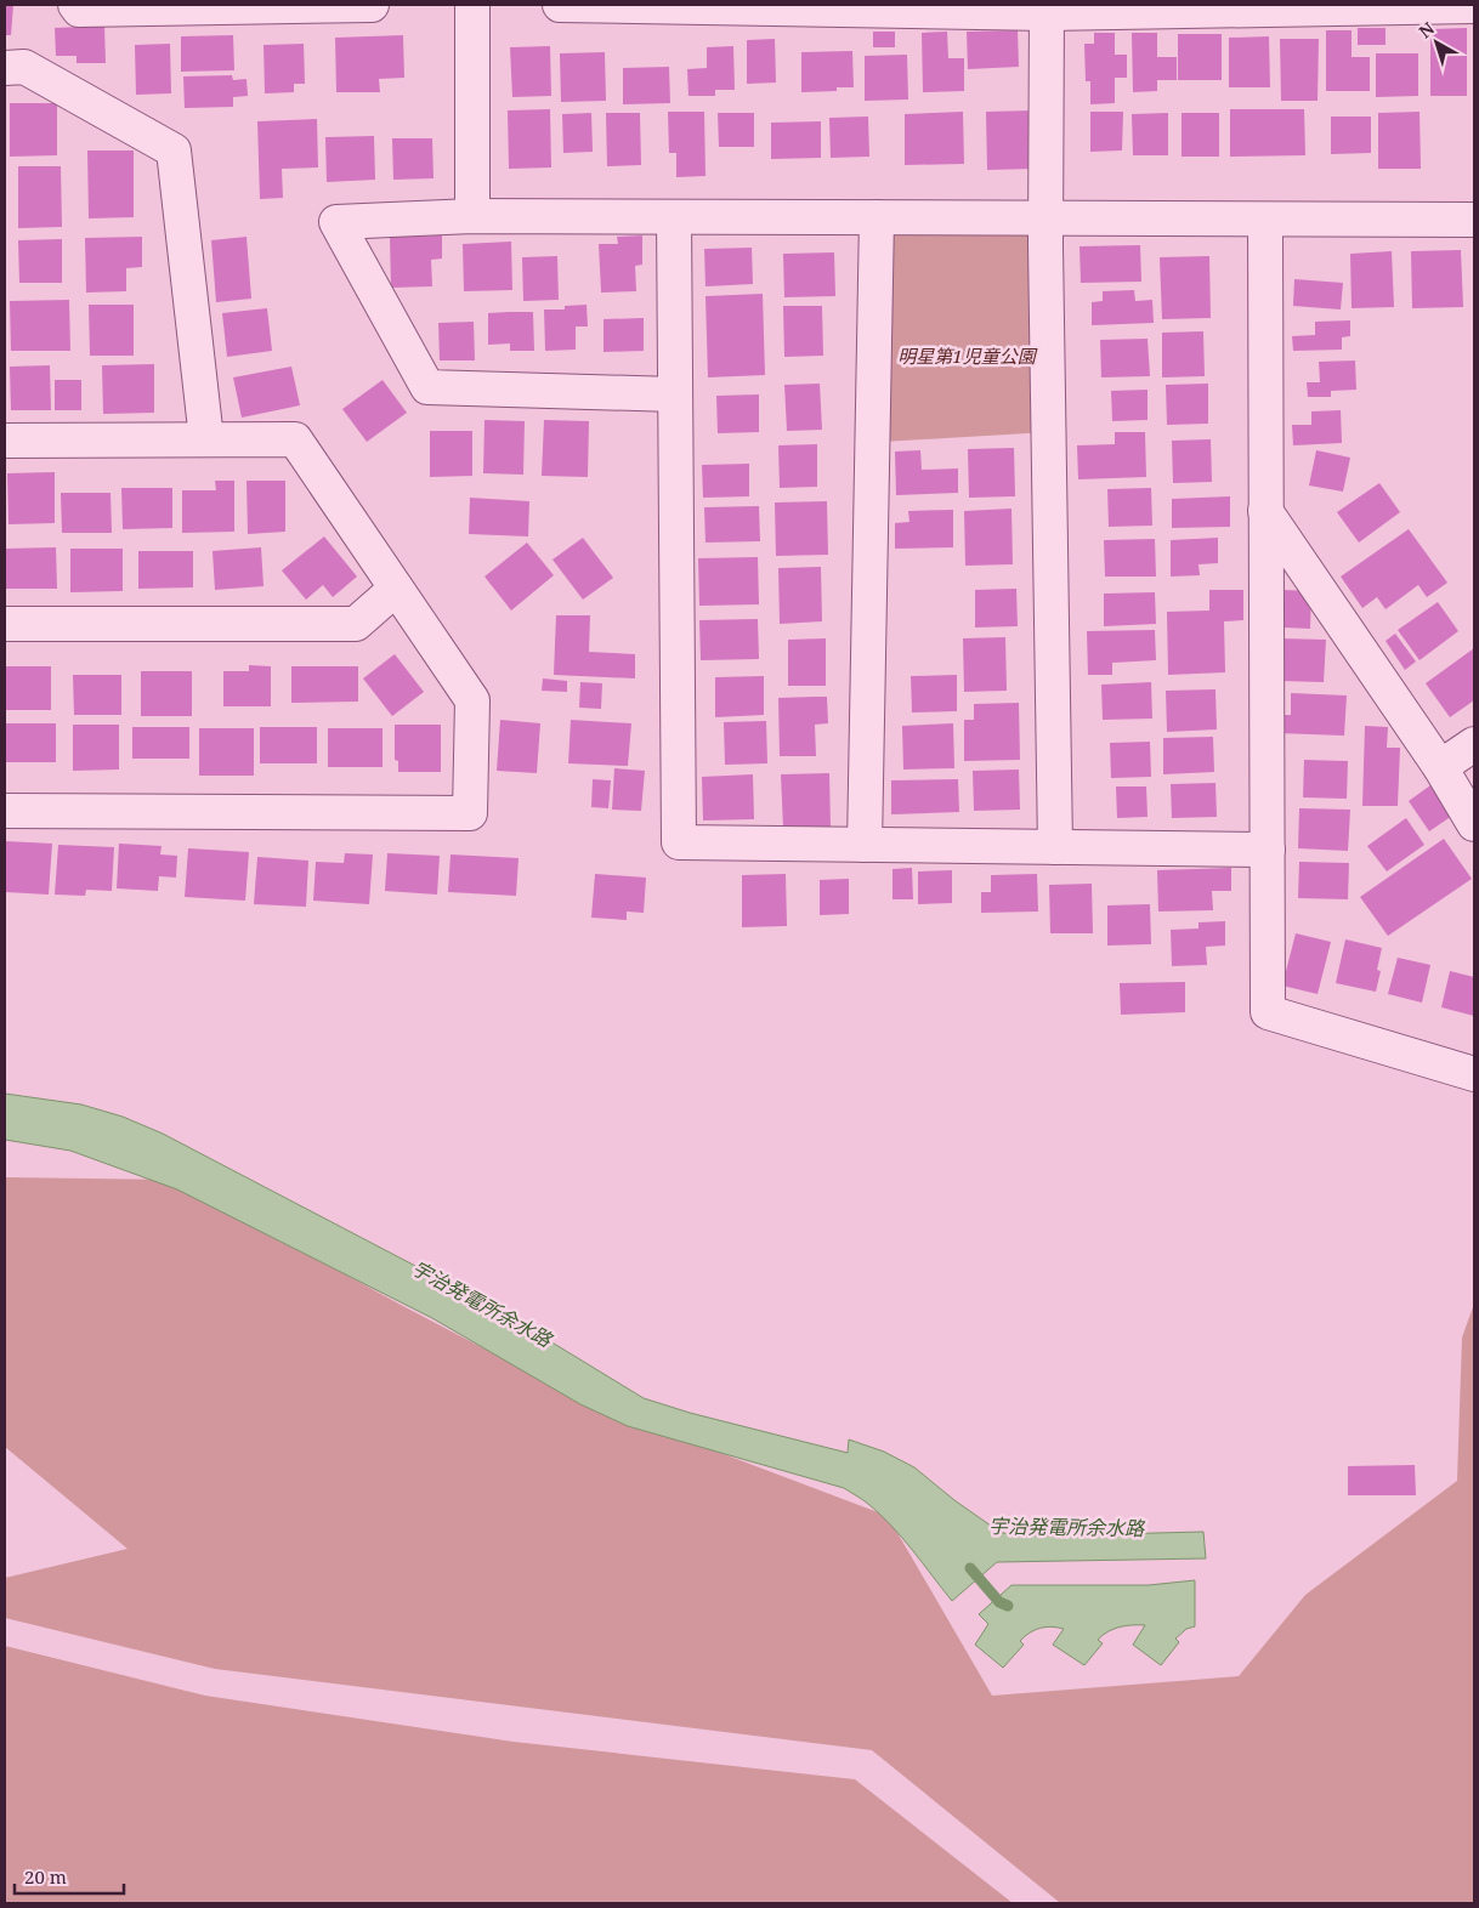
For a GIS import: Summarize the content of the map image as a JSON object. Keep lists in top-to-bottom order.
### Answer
{
  "water": ["宇治発電所余水路"],
  "parks": ["明星第1児童公園"],
  "scale_bar": "20 m",
  "north": "top left"
}
